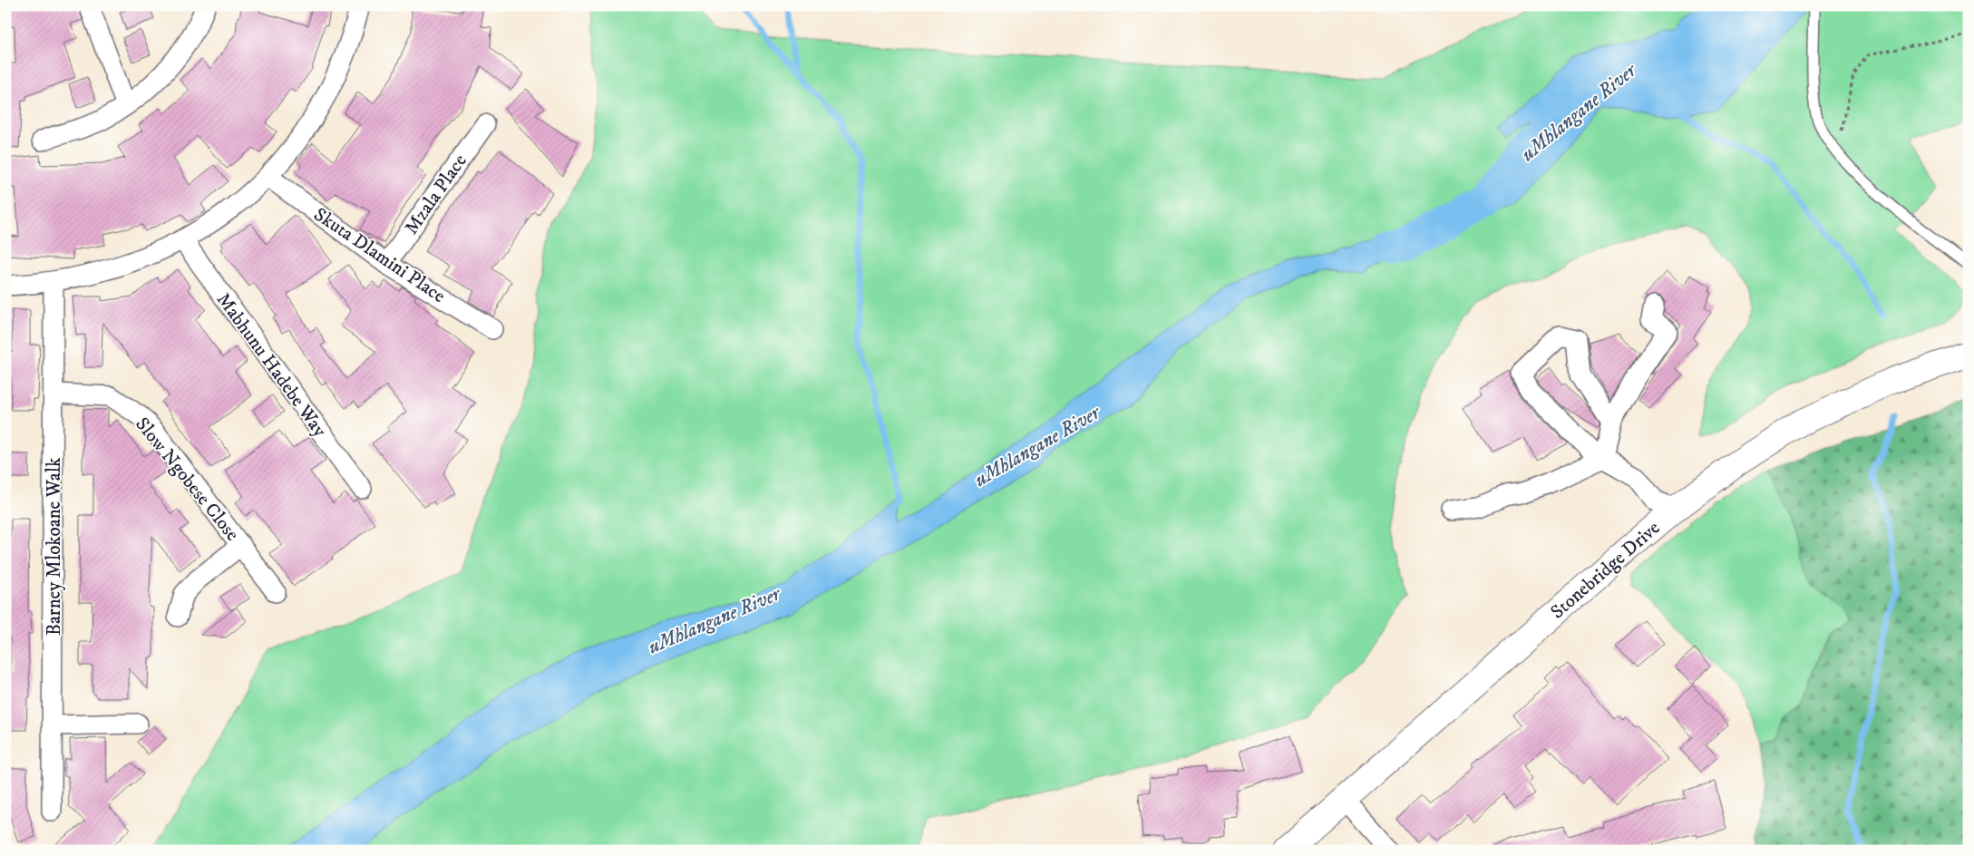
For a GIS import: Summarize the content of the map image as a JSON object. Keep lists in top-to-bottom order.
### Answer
{
  "streets": {
    "street": [
      "Mzala Place",
      "Skuta Dlamini Place",
      "Mabhunu Hadebe Way",
      "Slow Ngobese Close",
      "Barney Mlokoane Walk",
      "Stonebridge Drive"
    ]
  },
  "crossings": [
    ["Mzala Place", "Skuta Dlamini Place"],
    ["Slow Ngobese Close", "Barney Mlokoane Walk"]
  ],
  "water": ["uMhlangane River"]
}
